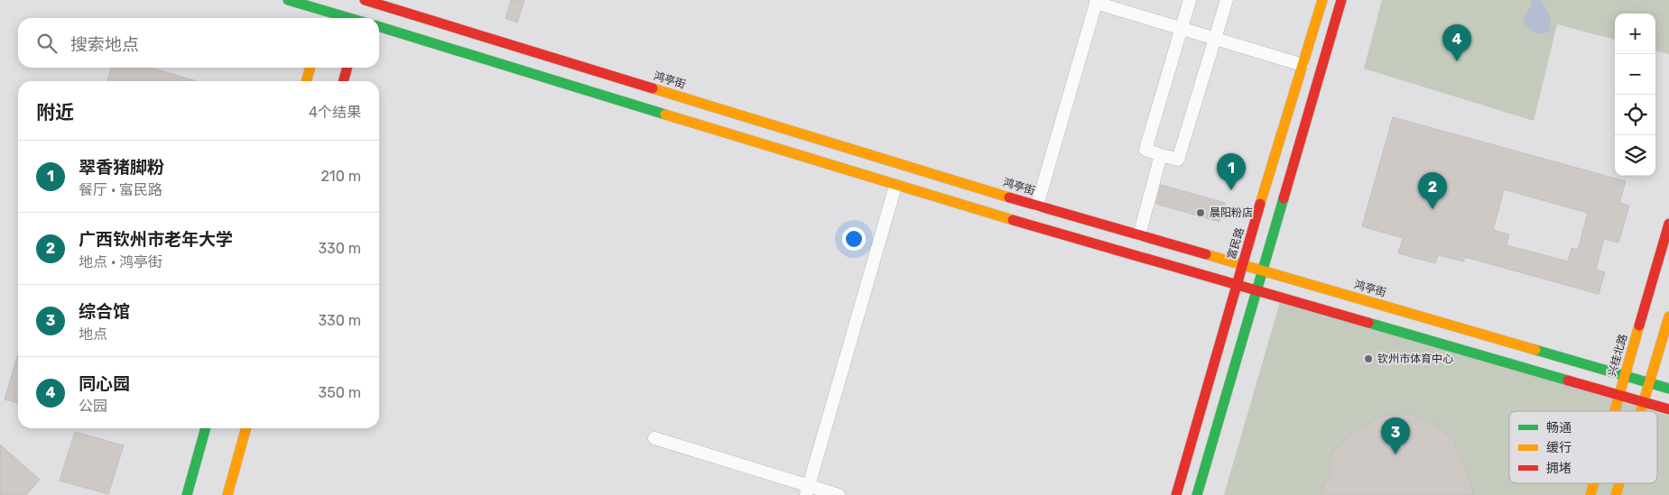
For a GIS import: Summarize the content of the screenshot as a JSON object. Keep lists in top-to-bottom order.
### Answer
{
  "streets": {
    "street": ["鸿亭街", "富民路", "兴桂北路"]
  },
  "crossings": [
    ["鸿亭街", "富民路"],
    ["鸿亭街", "兴桂北路"]
  ],
  "places": ["晨阳粉店", "钦州市体育中心"],
  "legend": ["畅通", "缓行", "拥堵"],
  "page": {
    "map_buttons": ["+", "−"],
    "search": "搜索地点",
    "pins": [
      "4",
      "1",
      "2",
      "3"
    ],
    "heading": ["附近", "4个结果"],
    "list": [
      {
        "mark": "1",
        "name": "翠香猪脚粉",
        "note": "餐厅 · 富民路",
        "value": "210 m"
      },
      {
        "mark": "2",
        "name": "广西钦州市老年大学",
        "note": "地点 · 鸿亭街",
        "value": "330 m"
      },
      {
        "mark": "3",
        "name": "综合馆",
        "note": "地点",
        "value": "330 m"
      },
      {
        "mark": "4",
        "name": "同心园",
        "note": "公园",
        "value": "350 m"
      }
    ]
  }
}
